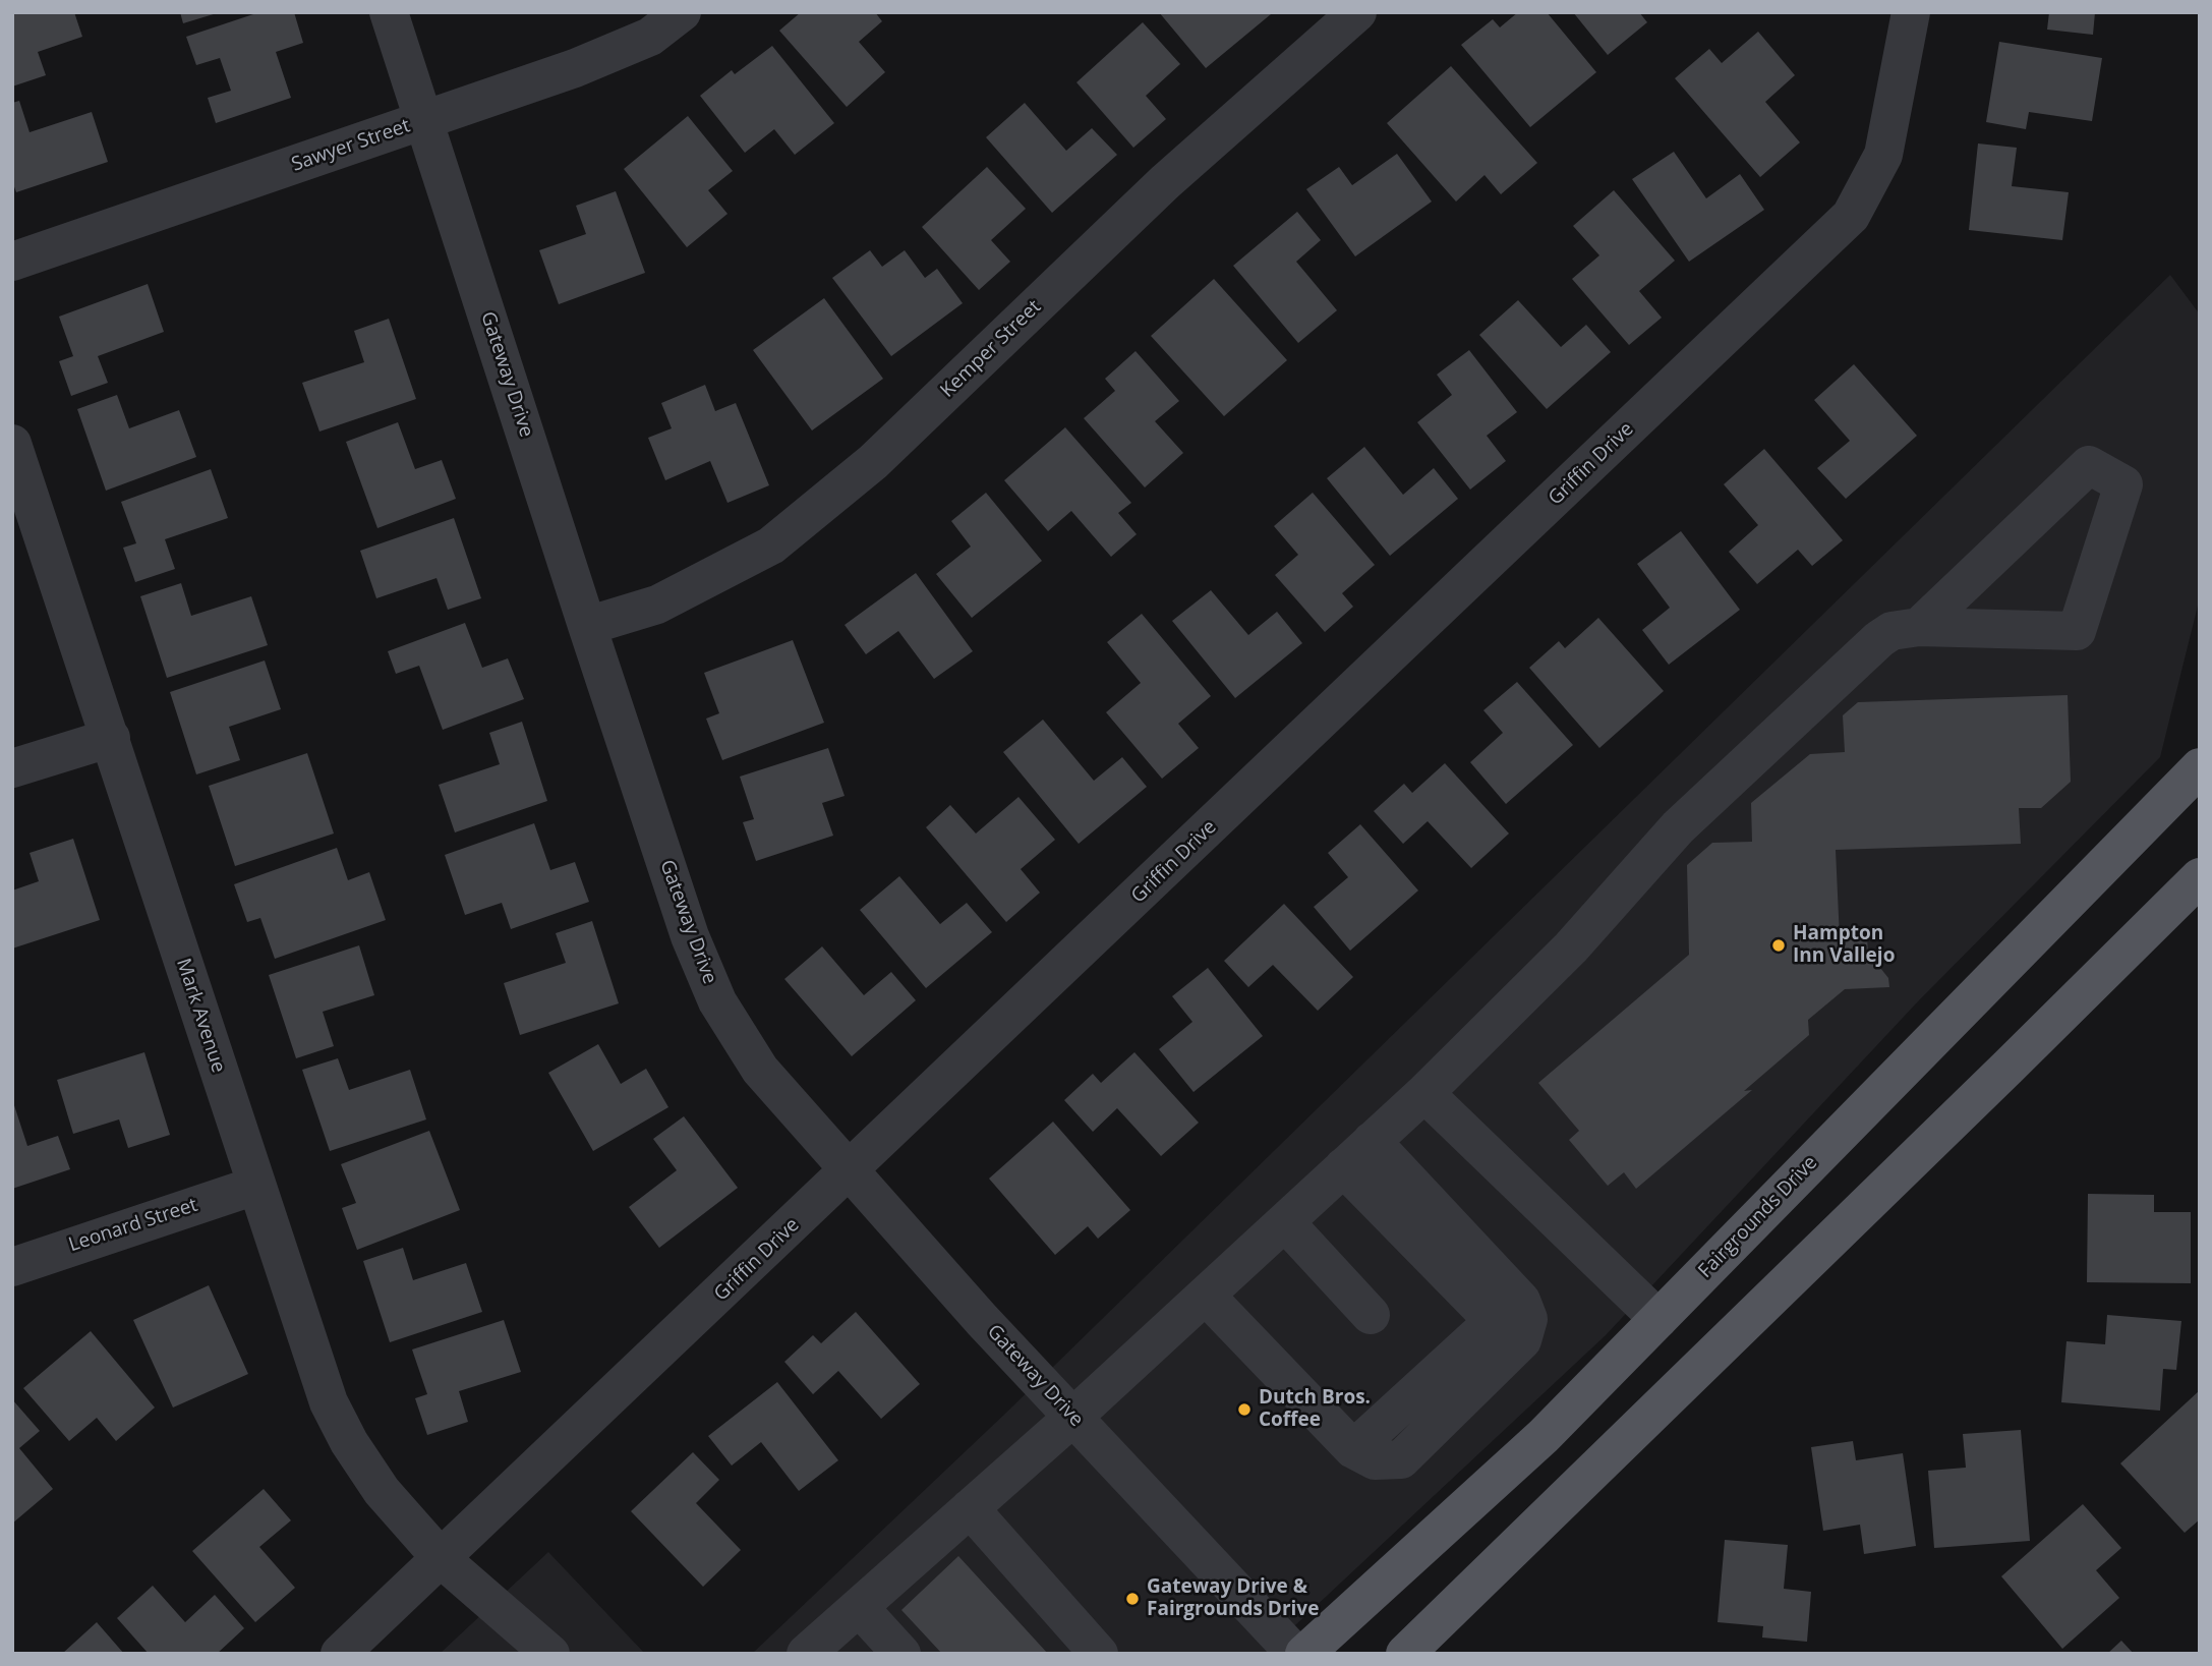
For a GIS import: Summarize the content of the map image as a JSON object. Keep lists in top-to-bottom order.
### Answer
{
  "streets": {
    "main road": ["Fairgrounds Drive"],
    "street": [
      "Sawyer Street",
      "Kemper Street",
      "Gateway Drive",
      "Griffin Drive",
      "Mark Avenue",
      "Leonard Street"
    ]
  },
  "crossings": [
    ["Sawyer Street", "Gateway Drive"],
    ["Kemper Street", "Gateway Drive"],
    ["Gateway Drive", "Griffin Drive"],
    ["Griffin Drive", "Mark Avenue"],
    ["Mark Avenue", "Leonard Street"]
  ],
  "places": ["Hampton Inn Vallejo", "Dutch Bros. Coffee", "Gateway Drive & Fairgrounds Drive"]
}
